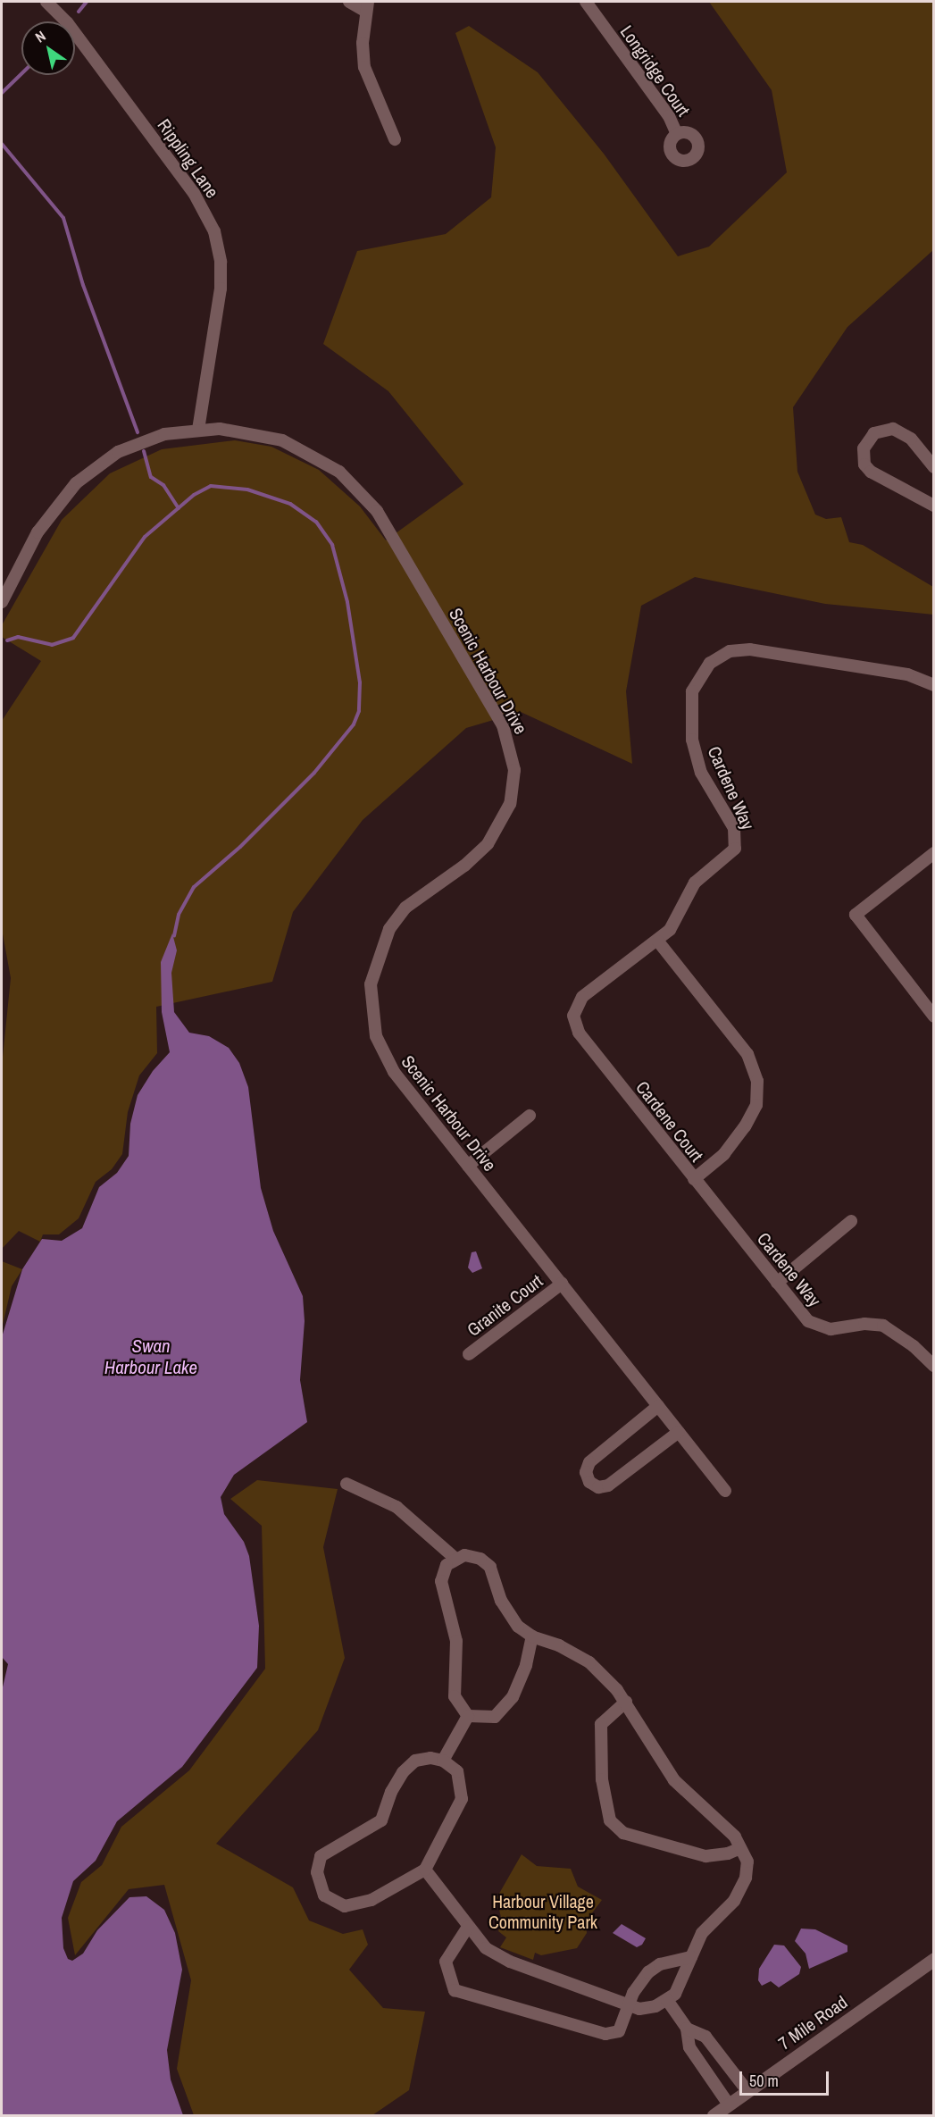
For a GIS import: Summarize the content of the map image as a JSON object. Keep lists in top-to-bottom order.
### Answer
{
  "streets": {
    "street": [
      "Longridge Court",
      "Rippling Lane",
      "Scenic Harbour Drive",
      "Cardene Way",
      "Cardene Court",
      "Granite Court",
      "7 Mile Road"
    ]
  },
  "crossings": [
    ["Rippling Lane", "Scenic Harbour Drive"],
    ["Scenic Harbour Drive", "Granite Court"],
    ["Cardene Way", "Cardene Court"]
  ],
  "water": ["Swan Harbour Lake"],
  "parks": ["Harbour Village Community Park"],
  "scale_bar": "50 m",
  "north": "top left"
}
